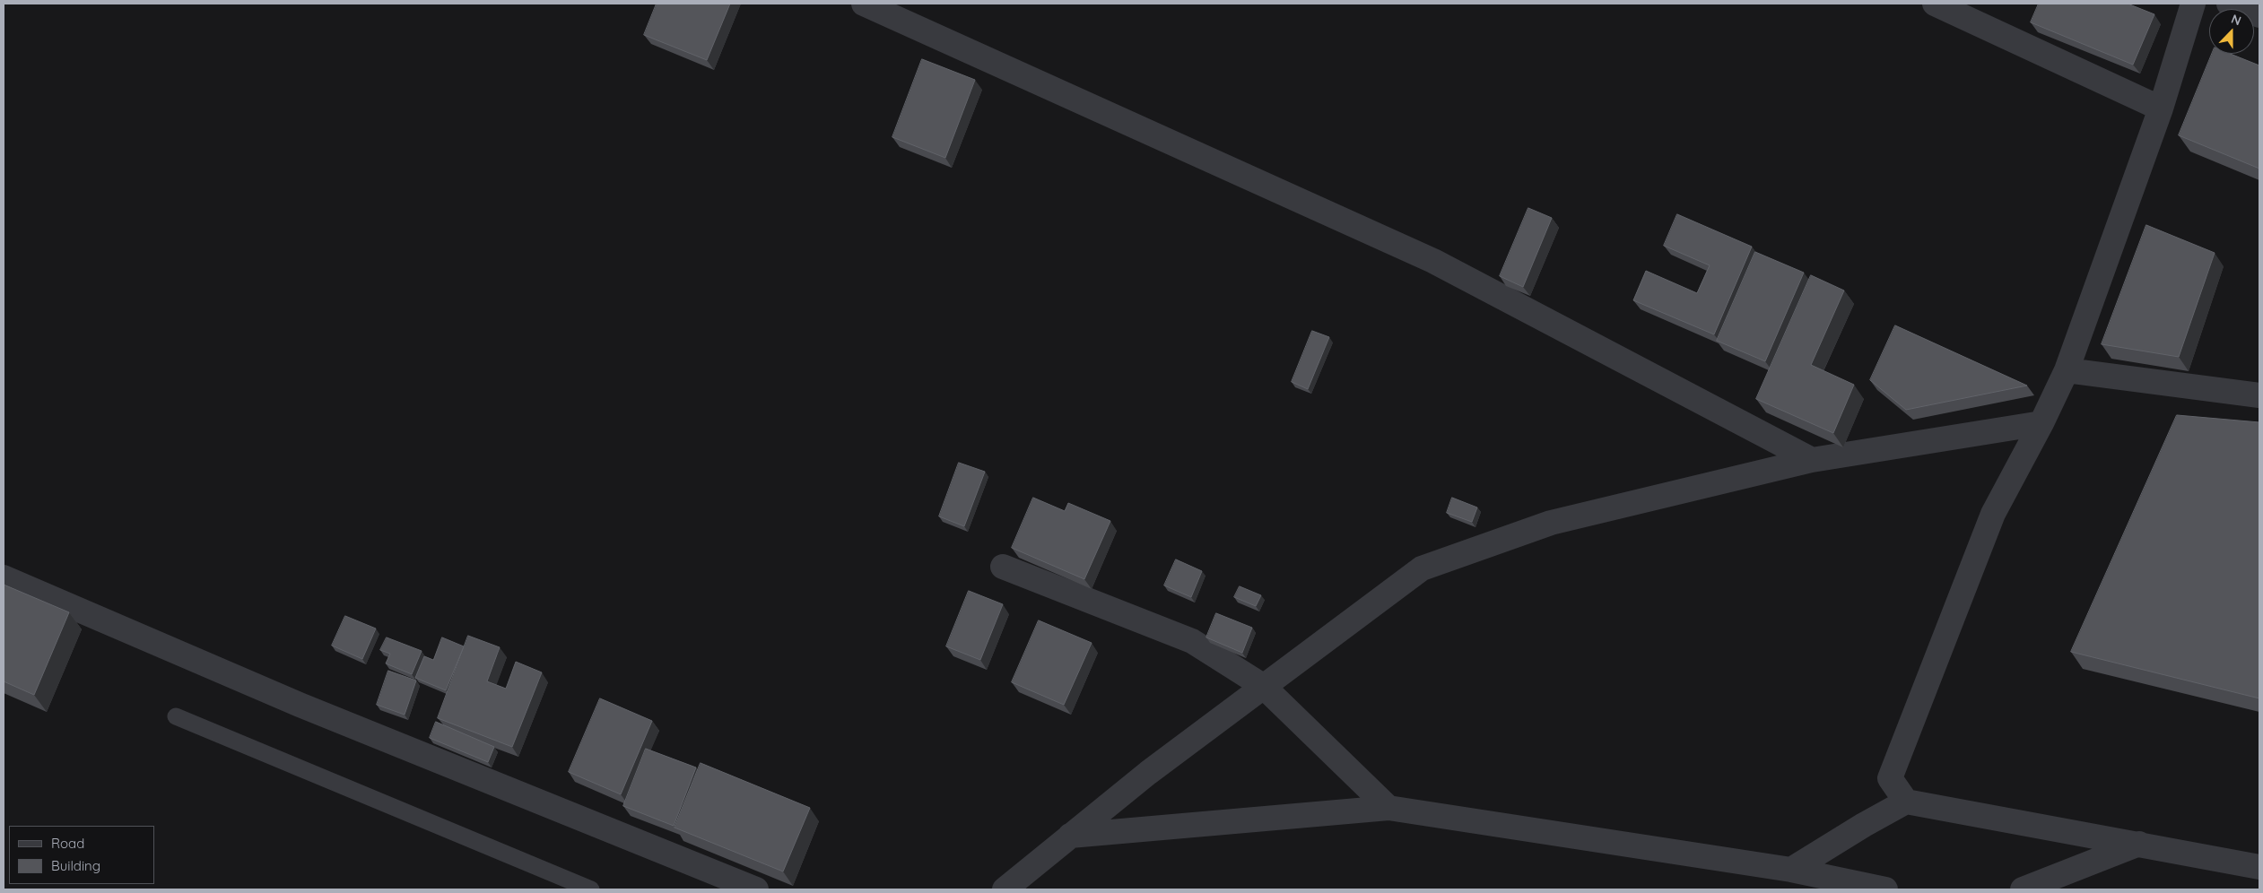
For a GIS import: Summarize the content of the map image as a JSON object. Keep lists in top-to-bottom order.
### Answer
{
  "legend": ["Road", "Building"],
  "north": "top"
}
